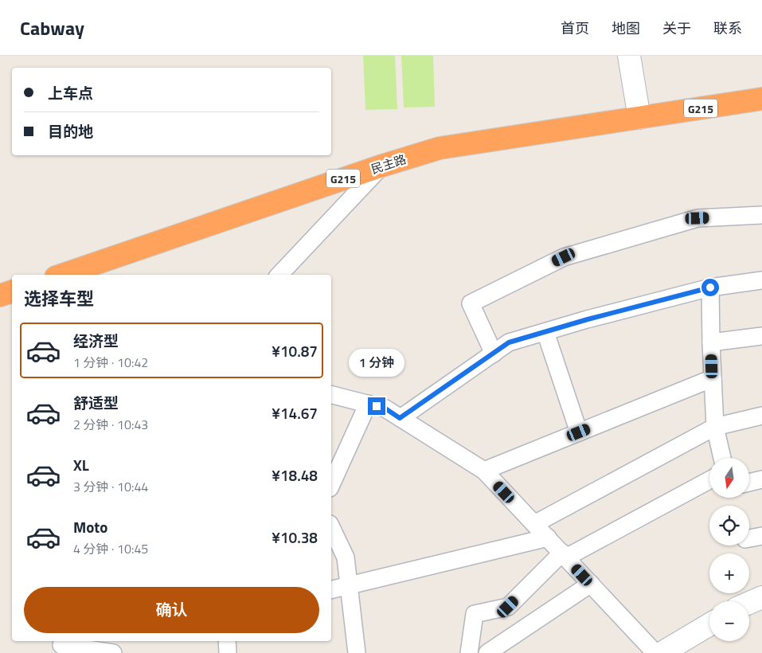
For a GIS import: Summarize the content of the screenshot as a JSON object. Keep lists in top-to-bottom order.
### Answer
{
  "streets": {
    "highway": ["G215", "民主路"]
  },
  "crossings": [
    ["G215", "民主路"]
  ],
  "north": "bottom",
  "page": {
    "header": "Cabway",
    "nav": [
      "首页",
      "地图",
      "关于",
      "联系"
    ],
    "banner": ["上车点", "目的地"],
    "heading": "选择车型",
    "list": [
      {
        "name": "经济型",
        "note": "1 分钟 · 10:42",
        "value": "¥10.87"
      },
      {
        "name": "舒适型",
        "note": "2 分钟 · 10:43",
        "value": "¥14.67"
      },
      {
        "name": "XL",
        "note": "3 分钟 · 10:44",
        "value": "¥18.48"
      },
      {
        "name": "Moto",
        "note": "4 分钟 · 10:45",
        "value": "¥10.38"
      }
    ],
    "bubble": "1 分钟",
    "map_buttons": ["+", "−"],
    "buttons": "确认"
  }
}
